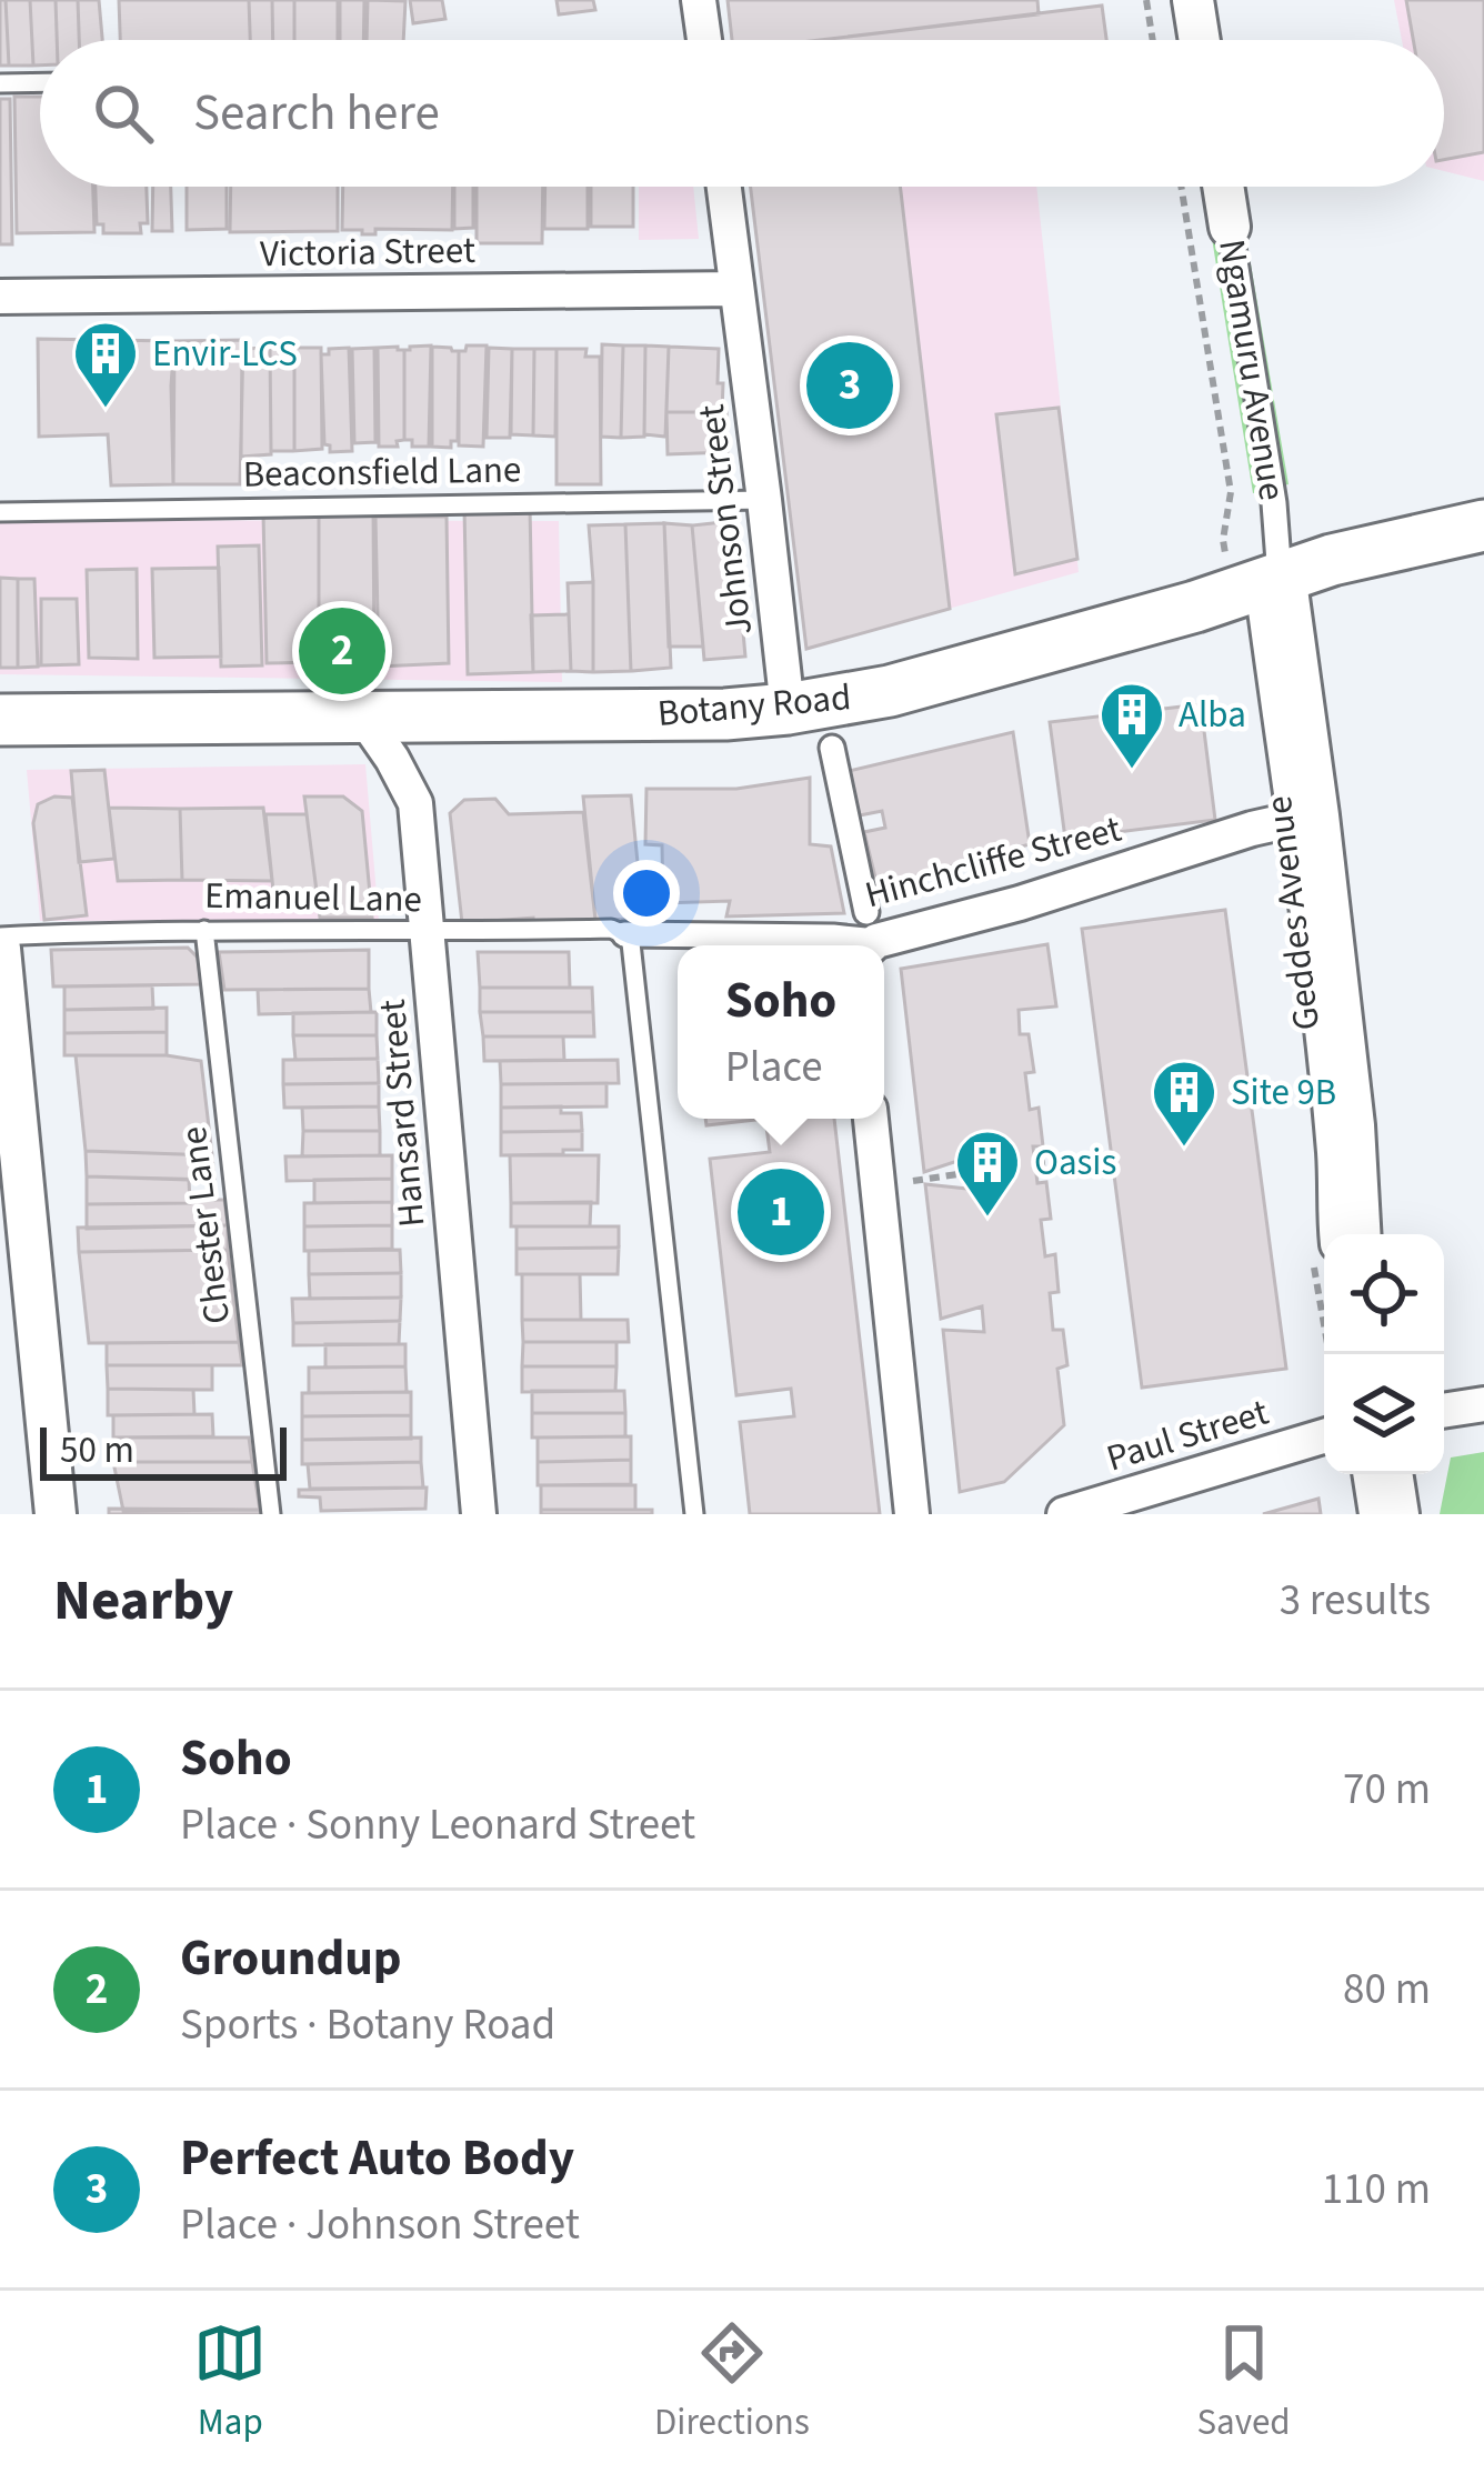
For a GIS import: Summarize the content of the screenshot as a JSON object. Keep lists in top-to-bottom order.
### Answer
{
  "streets": {
    "main road": ["Botany Road"],
    "street": [
      "Victoria Street",
      "Ngamuru Avenue",
      "Johnson Street",
      "Hinchcliffe Street",
      "Geddes Avenue",
      "Hansard Street",
      "Paul Street"
    ],
    "lane": ["Beaconsfield Lane", "Emanuel Lane", "Chester Lane"]
  },
  "crossings": [
    ["Victoria Street", "Johnson Street"],
    ["Ngamuru Avenue", "Botany Road"],
    ["Ngamuru Avenue", "Geddes Avenue"],
    ["Beaconsfield Lane", "Johnson Street"],
    ["Johnson Street", "Botany Road"],
    ["Botany Road", "Geddes Avenue"],
    ["Botany Road", "Hansard Street"],
    ["Hinchcliffe Street", "Emanuel Lane"],
    ["Hinchcliffe Street", "Geddes Avenue"],
    ["Emanuel Lane", "Hansard Street"],
    ["Emanuel Lane", "Chester Lane"]
  ],
  "places": {
    "building": [
      "Envir-LCS",
      "Alba",
      "Site 9B",
      "Oasis"
    ]
  },
  "scale_bar": "50 m",
  "page": {
    "search": "Search here",
    "pins": ["3", "2", "1"],
    "popup": ["Soho", "Place"],
    "scale": "50 m",
    "heading": ["Nearby", "3 results"],
    "list": [
      {
        "mark": "1",
        "name": "Soho",
        "note": "Place · Sonny Leonard Street",
        "value": "70 m"
      },
      {
        "mark": "2",
        "name": "Groundup",
        "note": "Sports · Botany Road",
        "value": "80 m"
      },
      {
        "mark": "3",
        "name": "Perfect Auto Body",
        "note": "Place · Johnson Street",
        "value": "110 m"
      }
    ],
    "nav": ["Map", "Directions", "Saved"]
  }
}
